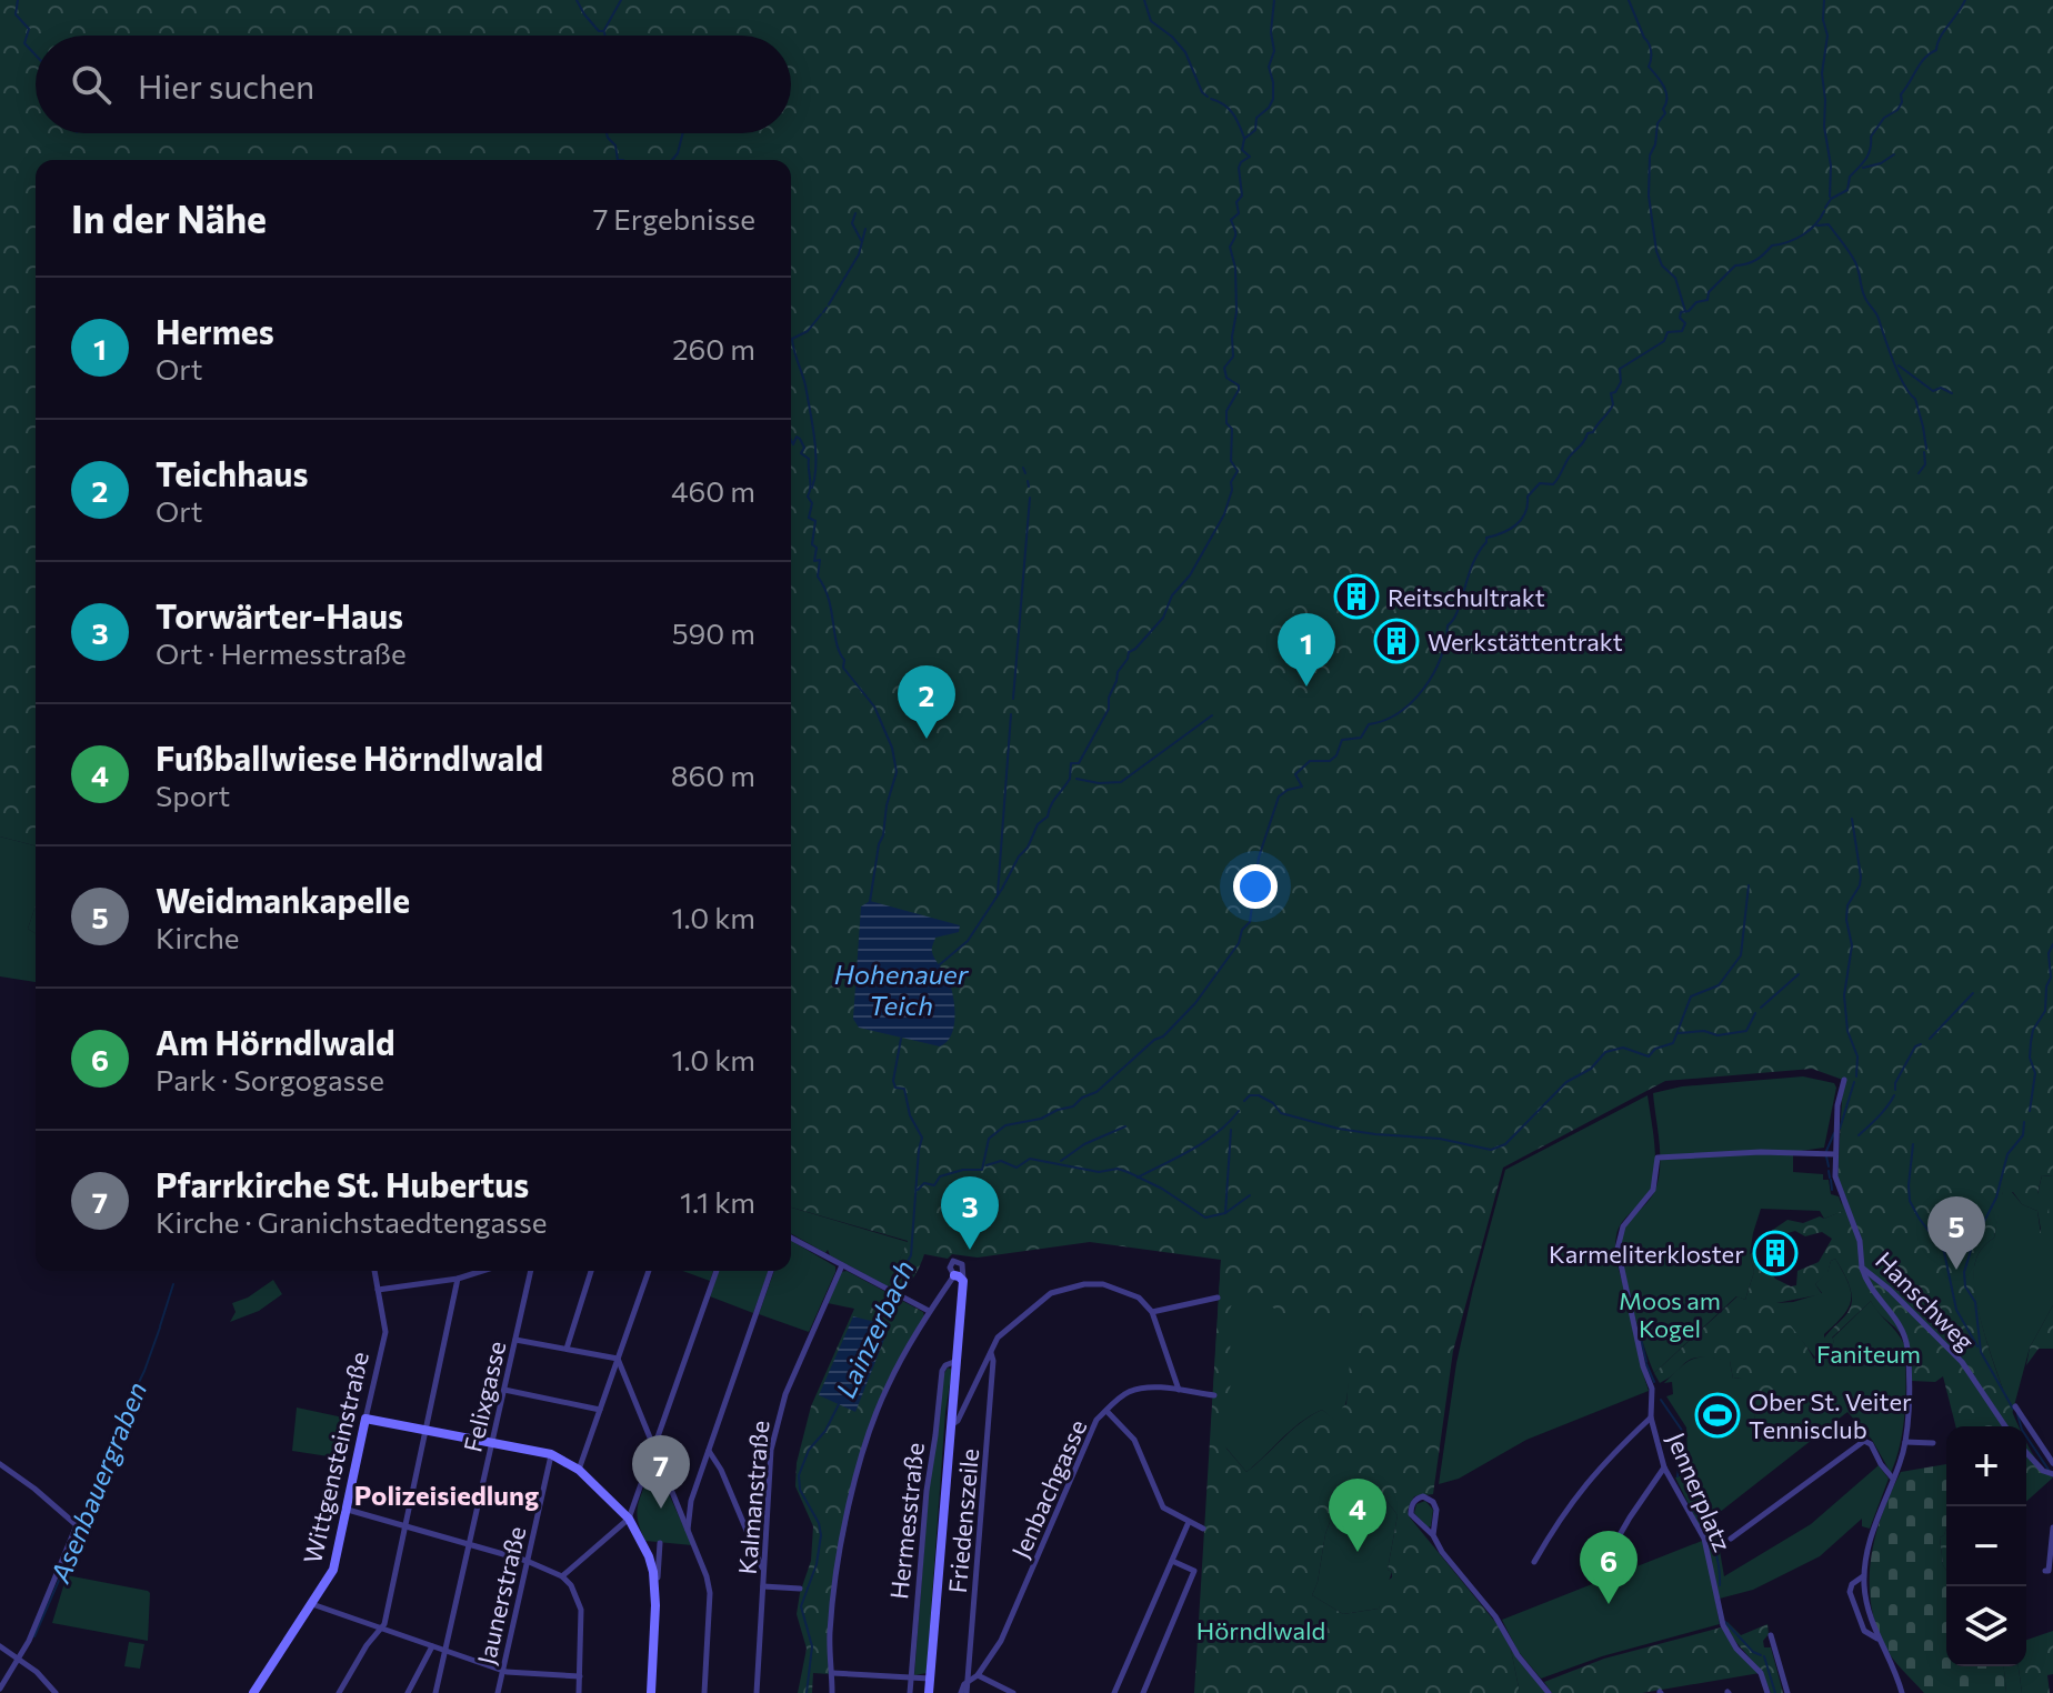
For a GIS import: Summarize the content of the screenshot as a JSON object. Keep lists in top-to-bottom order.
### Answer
{
  "streets": {
    "street": [
      "Hanschweg",
      "Felixgasse",
      "Wittgensteinstraße",
      "Jenbachgasse",
      "Jennerplatz",
      "Kalmanstraße",
      "Hermesstraße",
      "Friedenszeile",
      "Jaunerstraße"
    ]
  },
  "crossings": [
    ["Hanschweg", "Jennerplatz"],
    ["Jenbachgasse", "Friedenszeile"]
  ],
  "districts": ["Polizeisiedlung"],
  "water": ["Hohenauer Teich", "Lainzerbach", "Asenbauergraben"],
  "parks": ["Moos am Kogel", "Faniteum", "Hörndlwald"],
  "places": {
    "building": ["Reitschultrakt", "Werkstättentrakt", "Karmeliterkloster"],
    "sports": ["Ober St. Veiter Tennisclub"]
  },
  "page": {
    "search": "Hier suchen",
    "heading": ["In der Nähe", "7 Ergebnisse"],
    "list": [
      {
        "mark": "1",
        "name": "Hermes",
        "note": "Ort",
        "value": "260 m"
      },
      {
        "mark": "2",
        "name": "Teichhaus",
        "note": "Ort",
        "value": "460 m"
      },
      {
        "mark": "3",
        "name": "Torwärter-Haus",
        "note": "Ort · Hermesstraße",
        "value": "590 m"
      },
      {
        "mark": "4",
        "name": "Fußballwiese Hörndlwald",
        "note": "Sport",
        "value": "860 m"
      },
      {
        "mark": "5",
        "name": "Weidmankapelle",
        "note": "Kirche",
        "value": "1.0 km"
      },
      {
        "mark": "6",
        "name": "Am Hörndlwald",
        "note": "Park · Sorgogasse",
        "value": "1.0 km"
      },
      {
        "mark": "7",
        "name": "Pfarrkirche St. Hubertus",
        "note": "Kirche · Granichstaedtengasse",
        "value": "1.1 km"
      }
    ],
    "pins": [
      "1",
      "2",
      "3",
      "5",
      "7",
      "4",
      "6"
    ],
    "map_buttons": ["+", "−"]
  }
}
